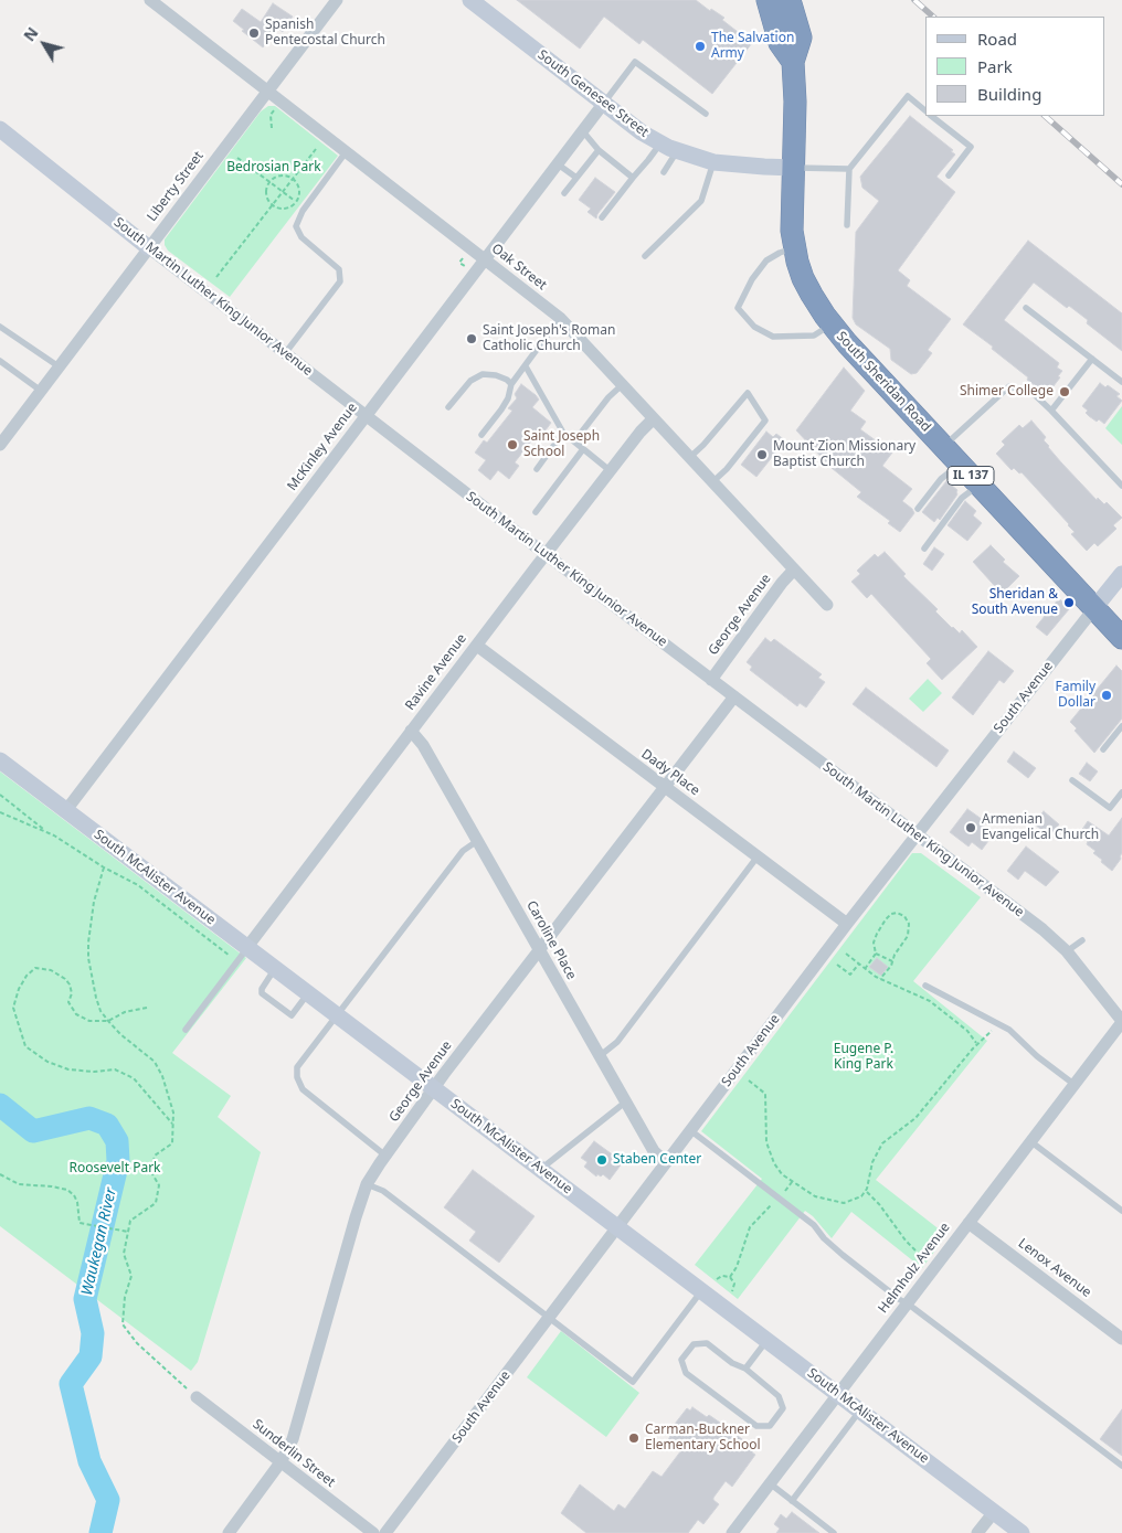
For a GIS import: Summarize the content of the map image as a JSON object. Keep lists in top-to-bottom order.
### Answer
{
  "streets": {
    "highway": ["South Sheridan Road", "IL 137"],
    "street": [
      "South Genesee Street",
      "Liberty Street",
      "Oak Street",
      "South Martin Luther King Junior Avenue",
      "McKinley Avenue",
      "George Avenue",
      "Ravine Avenue",
      "South Avenue",
      "Dady Place",
      "South McAlister Avenue",
      "Caroline Place",
      "Helmholz Avenue",
      "Lenox Avenue",
      "Sunderlin Street"
    ]
  },
  "crossings": [
    ["South Genesee Street", "South Sheridan Road"],
    ["South Genesee Street", "McKinley Avenue"],
    ["Liberty Street", "Oak Street"],
    ["Liberty Street", "South Martin Luther King Junior Avenue"],
    ["Oak Street", "McKinley Avenue"],
    ["Oak Street", "George Avenue"],
    ["Oak Street", "Ravine Avenue"],
    ["South Martin Luther King Junior Avenue", "McKinley Avenue"],
    ["South Martin Luther King Junior Avenue", "George Avenue"],
    ["South Martin Luther King Junior Avenue", "Ravine Avenue"],
    ["South Martin Luther King Junior Avenue", "South Avenue"],
    ["South Martin Luther King Junior Avenue", "Helmholz Avenue"],
    ["South Sheridan Road", "IL 137"],
    ["South Sheridan Road", "South Avenue"],
    ["McKinley Avenue", "South McAlister Avenue"],
    ["George Avenue", "Dady Place"],
    ["George Avenue", "South McAlister Avenue"],
    ["George Avenue", "Caroline Place"],
    ["George Avenue", "Sunderlin Street"],
    ["Ravine Avenue", "Dady Place"],
    ["Ravine Avenue", "South McAlister Avenue"],
    ["Ravine Avenue", "Caroline Place"],
    ["South Avenue", "Dady Place"],
    ["South Avenue", "South McAlister Avenue"],
    ["South Avenue", "Caroline Place"],
    ["South McAlister Avenue", "Helmholz Avenue"],
    ["Helmholz Avenue", "Lenox Avenue"]
  ],
  "water": ["Waukegan River"],
  "parks": ["Bedrosian Park", "Eugene P. King Park", "Roosevelt Park"],
  "places": [
    "Spanish Pentecostal Church",
    "The Salvation Army",
    "Saint Joseph's Roman Catholic Church",
    "Shimer College",
    "Saint Joseph School",
    "Mount Zion Missionary Baptist Church",
    "Sheridan & South Avenue",
    "Family Dollar",
    "Armenian Evangelical Church",
    "Staben Center",
    "Carman-Buckner Elementary School"
  ],
  "legend": ["Road", "Park", "Building"],
  "north": "top left"
}
